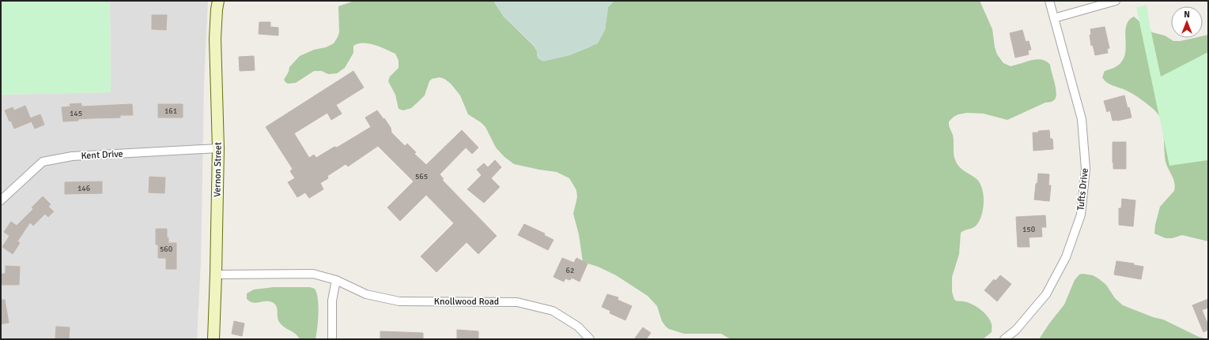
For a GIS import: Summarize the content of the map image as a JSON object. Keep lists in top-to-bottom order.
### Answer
{
  "streets": {
    "street": [
      "Kent Drive",
      "Vernon Street",
      "Tufts Drive",
      "Knollwood Road"
    ]
  },
  "crossings": [
    ["Kent Drive", "Vernon Street"],
    ["Vernon Street", "Knollwood Road"]
  ],
  "house_numbers": [
    "161",
    "145",
    "565",
    "146",
    "150",
    "560",
    "62"
  ],
  "north": "top"
}
